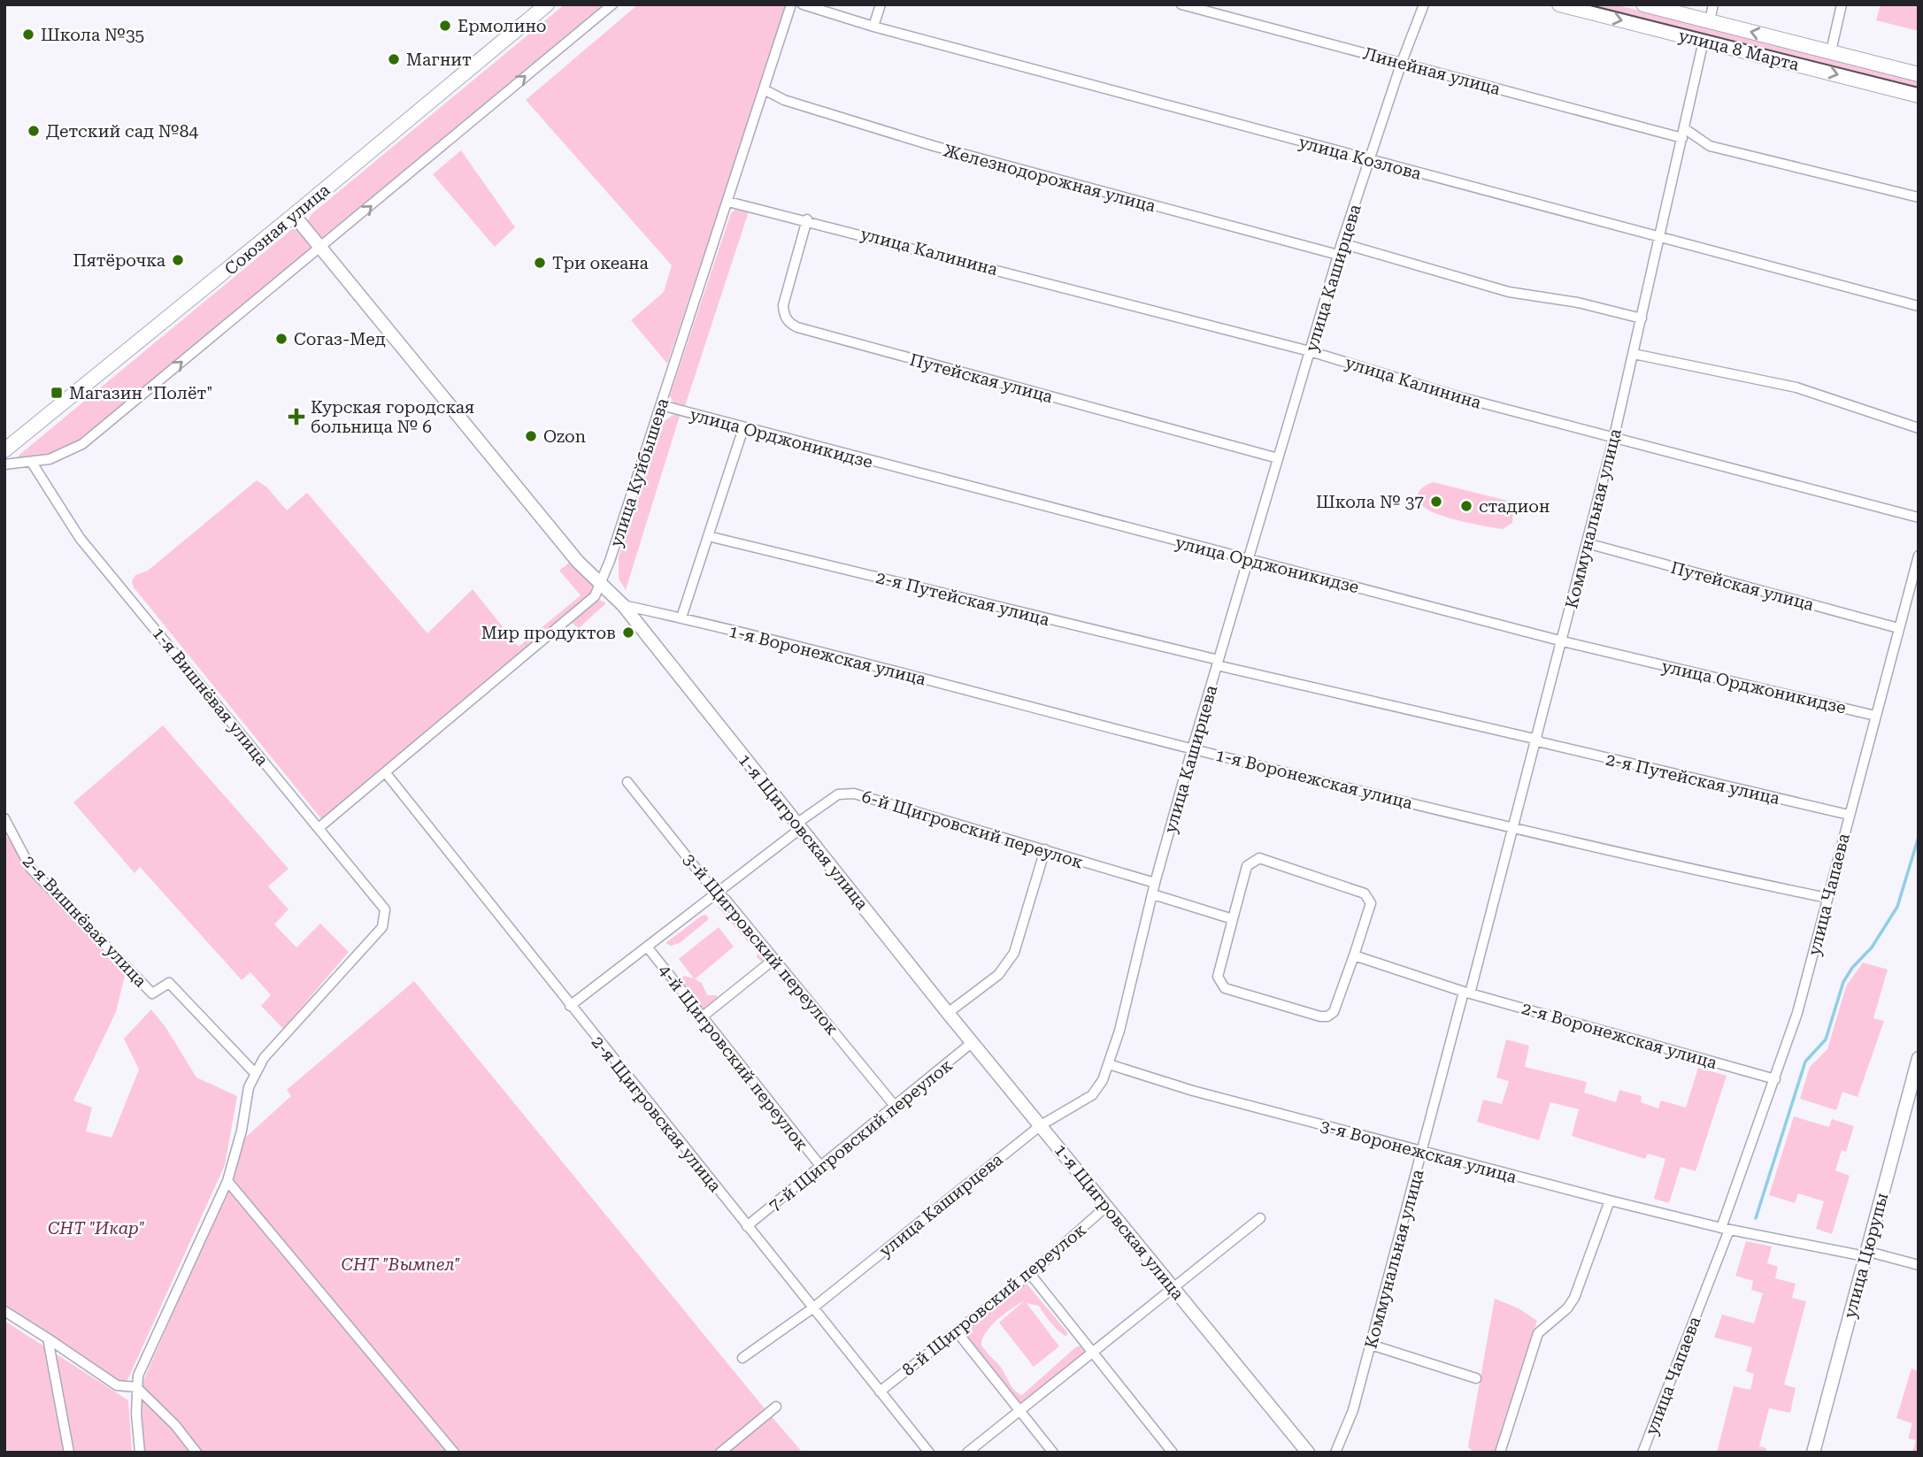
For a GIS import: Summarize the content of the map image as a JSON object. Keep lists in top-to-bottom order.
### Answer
{
  "streets": {
    "main road": ["улица 8 Марта", "Союзная улица"],
    "street": [
      "Линейная улица",
      "улица Козлова",
      "Железнодорожная улица",
      "улица Калинина",
      "улица Каширцева",
      "Путейская улица",
      "улица Орджоникидзе",
      "улица Куйбышева",
      "Коммунальная улица",
      "2-я Путейская улица",
      "1-я Воронежская улица",
      "1-я Вишнёвая улица",
      "6-й Щигровский переулок",
      "1-я Щигровская улица",
      "улица Чапаева",
      "2-я Вишнёвая улица",
      "3-й Щигровский переулок",
      "2-я Воронежская улица",
      "4-й Щигровский переулок",
      "2-я Щигровская улица",
      "7-й Щигровский переулок",
      "3-я Воронежская улица",
      "улица Цюрупы",
      "8-й Щигровский переулок"
    ]
  },
  "crossings": [
    ["улица 8 Марта", "Коммунальная улица"],
    ["Линейная улица", "улица Каширцева"],
    ["Линейная улица", "Коммунальная улица"],
    ["улица Козлова", "улица Каширцева"],
    ["улица Козлова", "улица Куйбышева"],
    ["улица Козлова", "Коммунальная улица"],
    ["Железнодорожная улица", "улица Каширцева"],
    ["Железнодорожная улица", "улица Куйбышева"],
    ["Союзная улица", "1-я Щигровская улица"],
    ["улица Калинина", "улица Каширцева"],
    ["улица Калинина", "Путейская улица"],
    ["улица Калинина", "улица Куйбышева"],
    ["улица Калинина", "Коммунальная улица"],
    ["улица Каширцева", "Путейская улица"],
    ["улица Каширцева", "улица Орджоникидзе"],
    ["улица Каширцева", "2-я Путейская улица"],
    ["улица Каширцева", "1-я Воронежская улица"],
    ["улица Каширцева", "6-й Щигровский переулок"],
    ["улица Каширцева", "1-я Щигровская улица"],
    ["улица Каширцева", "2-я Щигровская улица"],
    ["улица Каширцева", "3-я Воронежская улица"],
    ["Путейская улица", "Коммунальная улица"],
    ["Путейская улица", "улица Чапаева"],
    ["улица Орджоникидзе", "улица Куйбышева"],
    ["улица Орджоникидзе", "Коммунальная улица"],
    ["улица Орджоникидзе", "улица Чапаева"],
    ["улица Куйбышева", "1-я Вишнёвая улица"],
    ["улица Куйбышева", "1-я Щигровская улица"],
    ["улица Куйбышева", "2-я Щигровская улица"],
    ["Коммунальная улица", "2-я Путейская улица"],
    ["Коммунальная улица", "1-я Воронежская улица"],
    ["Коммунальная улица", "2-я Воронежская улица"],
    ["Коммунальная улица", "3-я Воронежская улица"],
    ["2-я Путейская улица", "улица Чапаева"],
    ["1-я Воронежская улица", "1-я Щигровская улица"],
    ["1-я Воронежская улица", "улица Чапаева"],
    ["1-я Вишнёвая улица", "2-я Вишнёвая улица"],
    ["6-й Щигровский переулок", "1-я Щигровская улица"],
    ["6-й Щигровский переулок", "3-й Щигровский переулок"],
    ["6-й Щигровский переулок", "4-й Щигровский переулок"],
    ["6-й Щигровский переулок", "2-я Щигровская улица"],
    ["1-я Щигровская улица", "7-й Щигровский переулок"],
    ["1-я Щигровская улица", "8-й Щигровский переулок"],
    ["улица Чапаева", "2-я Воронежская улица"],
    ["улица Чапаева", "3-я Воронежская улица"],
    ["3-й Щигровский переулок", "7-й Щигровский переулок"],
    ["4-й Щигровский переулок", "7-й Щигровский переулок"],
    ["2-я Щигровская улица", "7-й Щигровский переулок"],
    ["2-я Щигровская улица", "8-й Щигровский переулок"],
    ["3-я Воронежская улица", "улица Цюрупы"]
  ],
  "parks": ["СНТ \"Икар\"", "СНТ \"Вымпел\""],
  "places": {
    "other": [
      "Ермолино",
      "Школа №35",
      "Магнит",
      "Детский сад №84",
      "Пятёрочка",
      "Три океана",
      "Согаз-Мед",
      "Ozon",
      "Школа № 37",
      "стадион",
      "Мир продуктов"
    ],
    "transit": ["Магазин \"Полёт\""],
    "health": ["Курская городская больница № 6"]
  }
}
